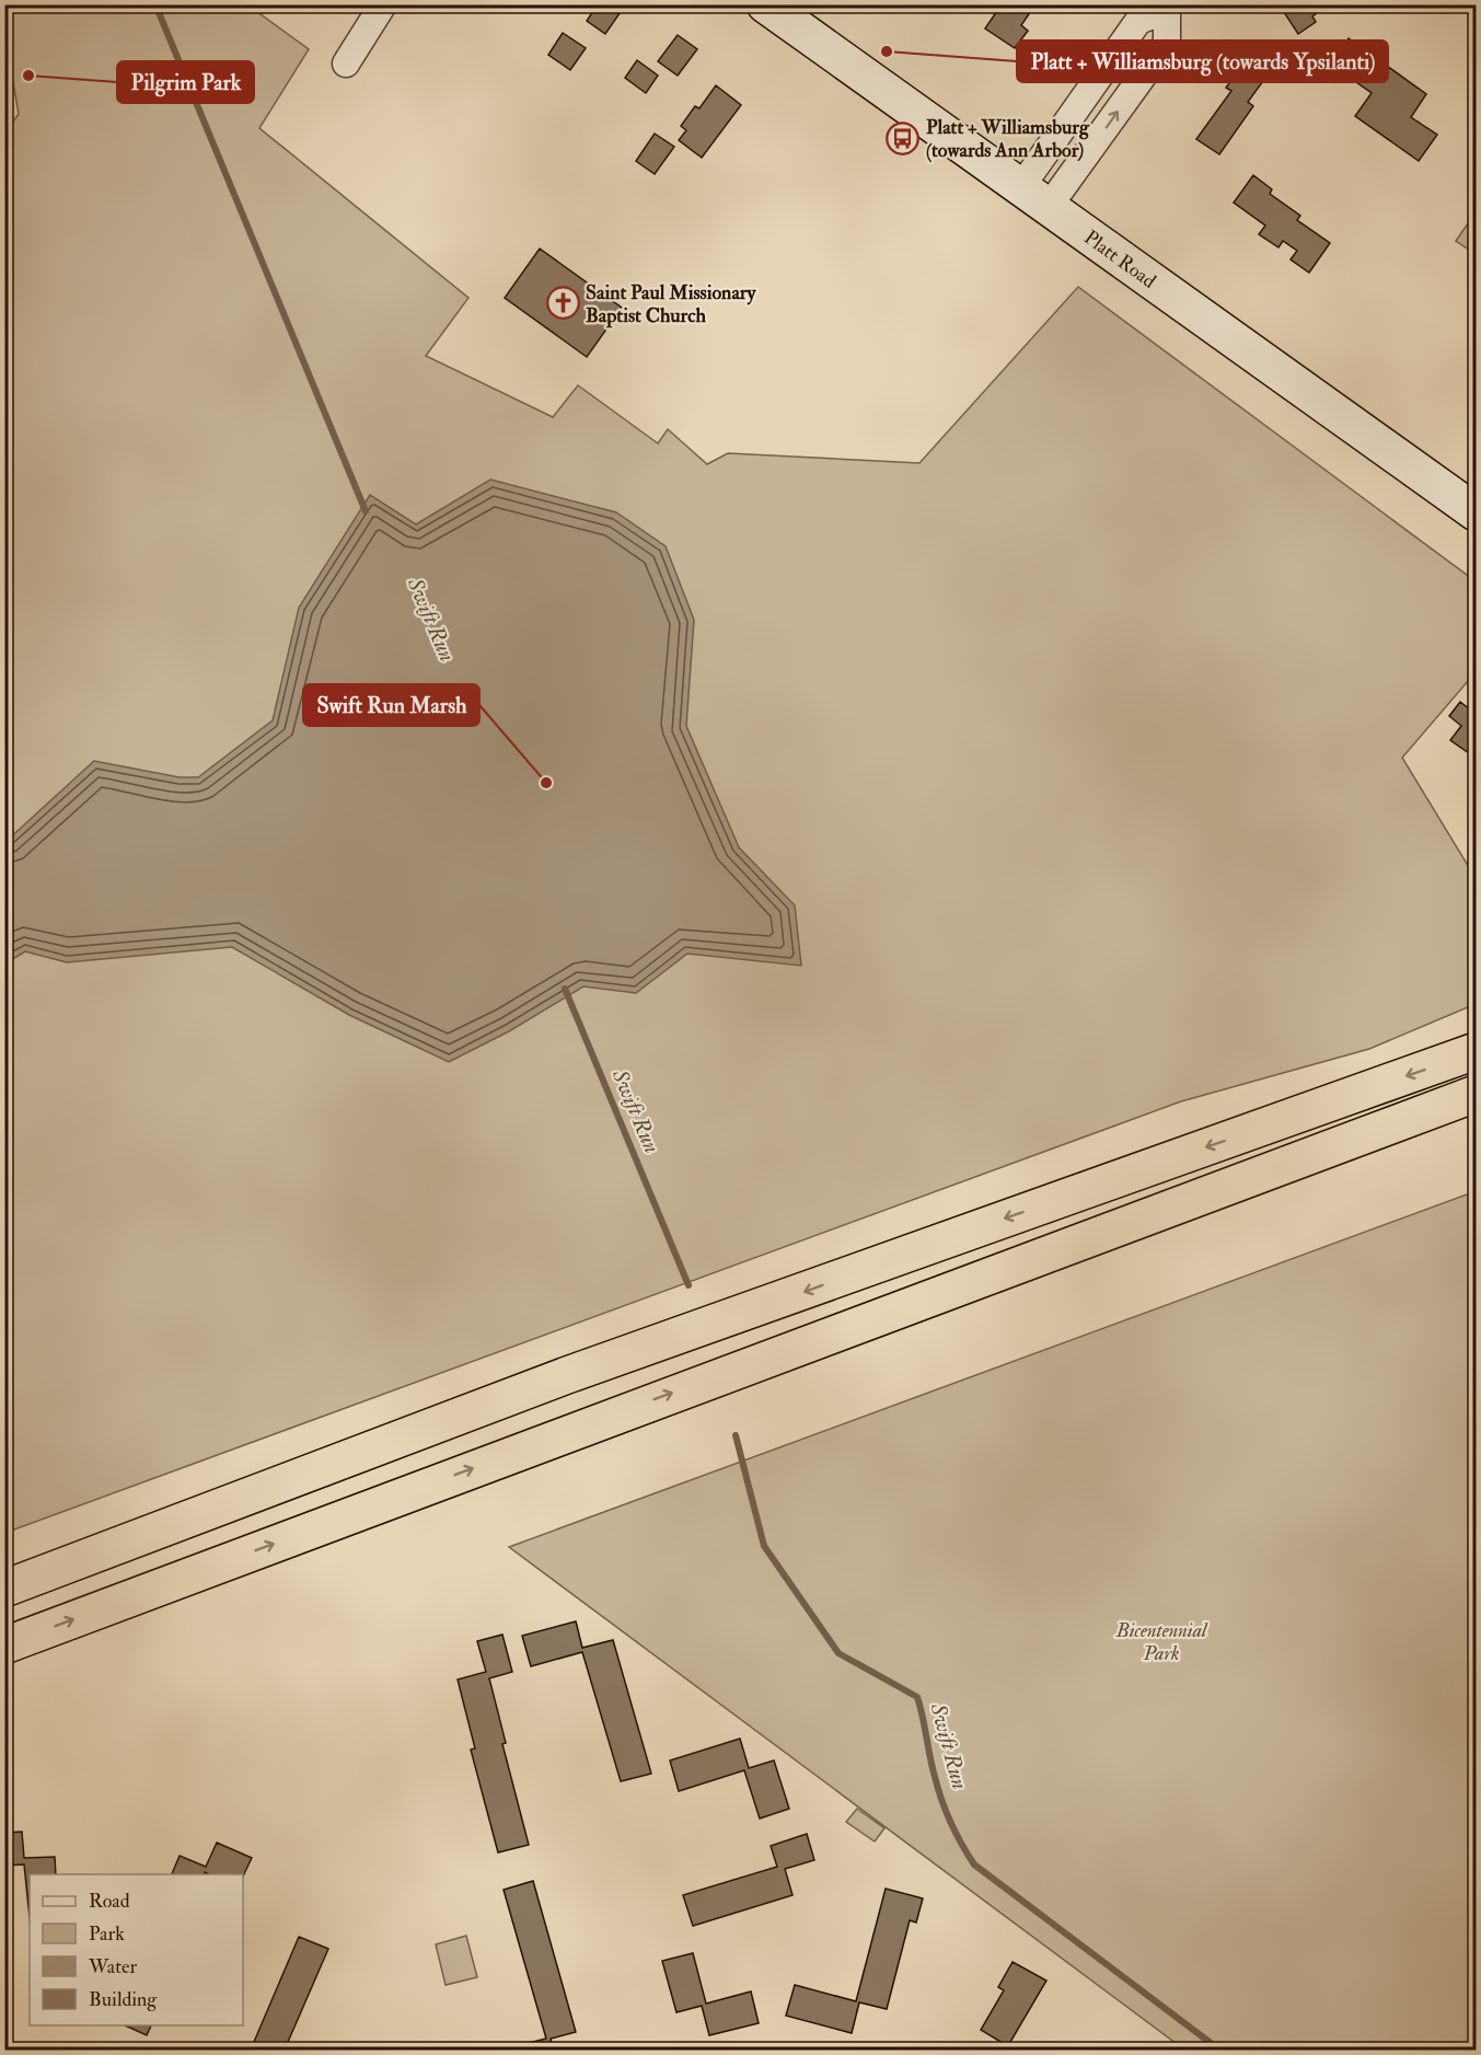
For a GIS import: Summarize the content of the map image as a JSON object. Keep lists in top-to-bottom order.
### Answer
{
  "streets": {
    "main road": ["Platt Road"]
  },
  "water": ["Swift Run"],
  "parks": ["Bicentennial Park"],
  "places": {
    "other": ["Platt + Williamsburg (towards Ypsilanti)", "Pilgrim Park", "Swift Run Marsh"],
    "bus stop": ["Platt + Williamsburg (towards Ann Arbor)"],
    "church": ["Saint Paul Missionary Baptist Church"]
  },
  "legend": [
    "Road",
    "Park",
    "Water",
    "Building"
  ]
}
